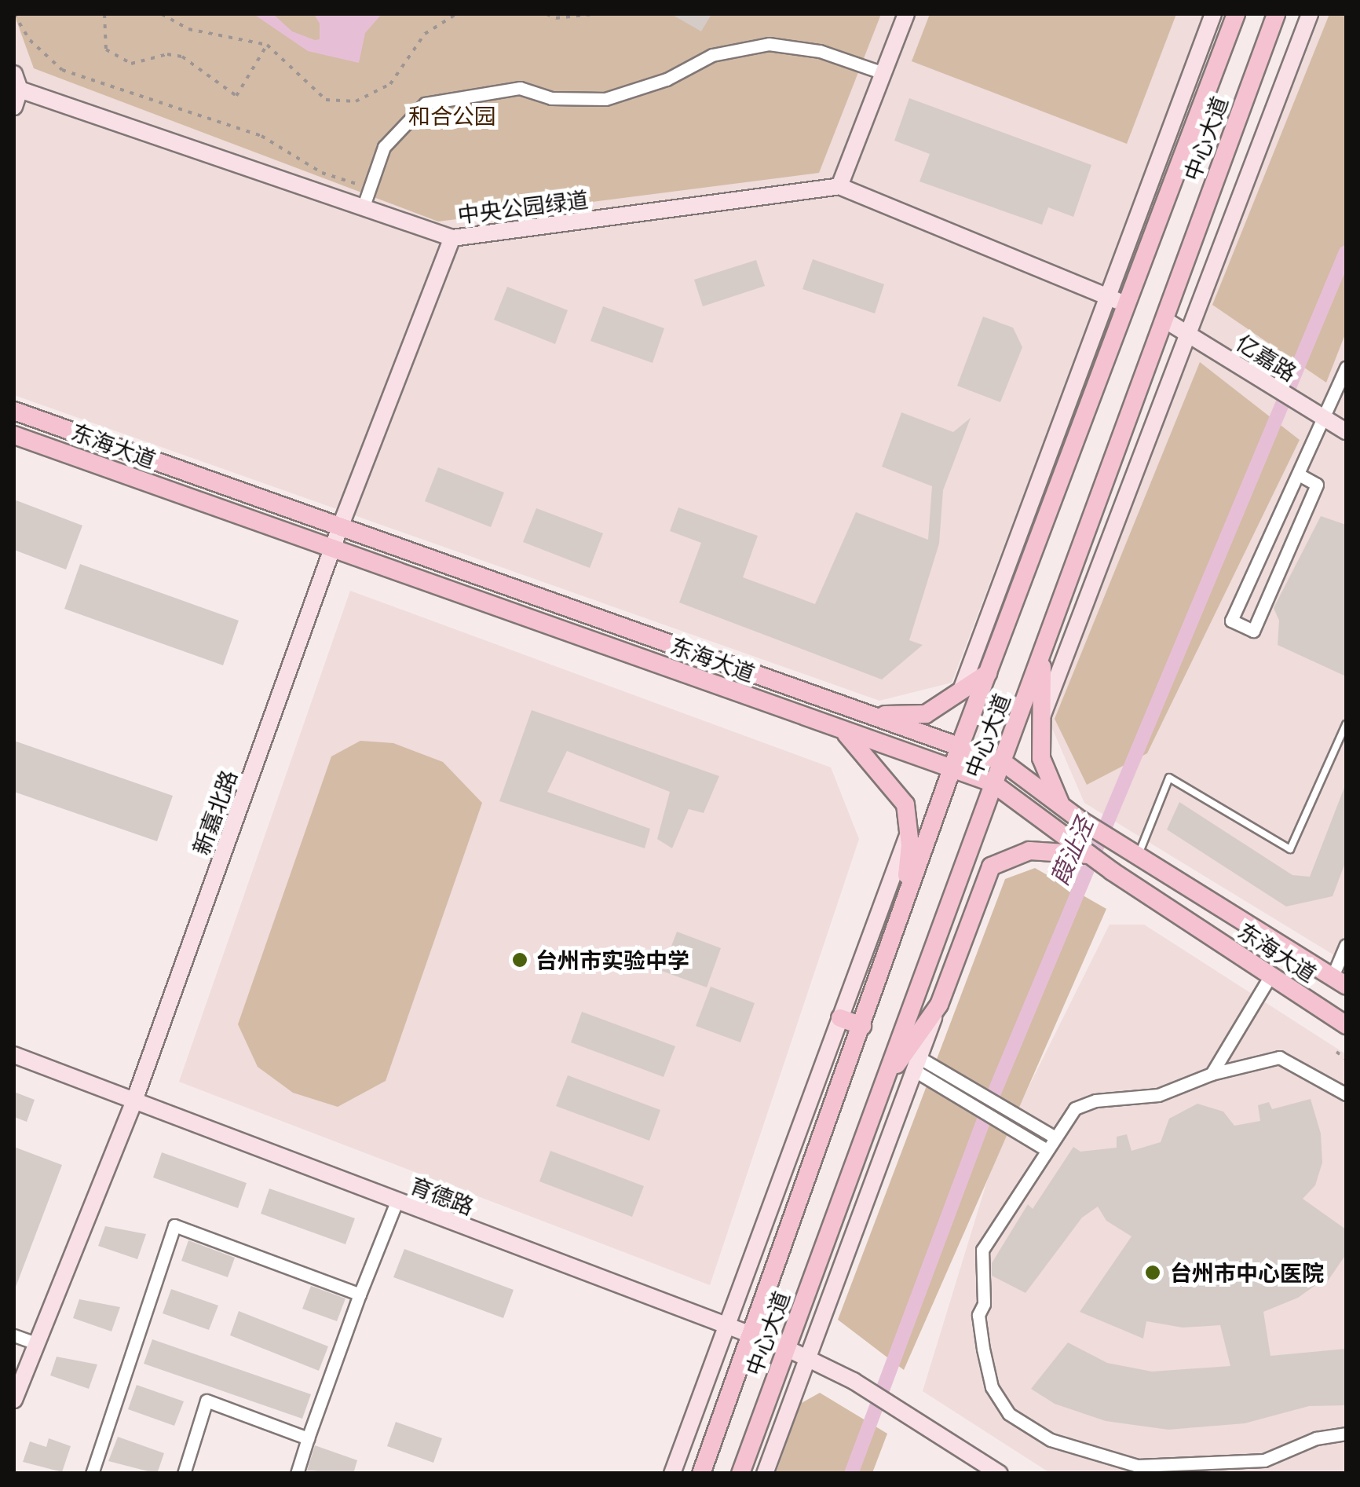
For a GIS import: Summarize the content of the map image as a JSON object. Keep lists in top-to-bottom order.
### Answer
{
  "streets": {
    "main road": ["中心大道", "东海大道"],
    "street": [
      "中央公园绿道",
      "亿嘉路",
      "新嘉北路",
      "育德路"
    ]
  },
  "crossings": [
    ["中心大道", "亿嘉路"],
    ["中心大道", "东海大道"],
    ["中心大道", "育德路"],
    ["中央公园绿道", "新嘉北路"],
    ["东海大道", "新嘉北路"],
    ["新嘉北路", "育德路"]
  ],
  "water": ["葭沚泾"],
  "parks": ["和合公园"],
  "places": ["台州市实验中学", "台州市中心医院"]
}
